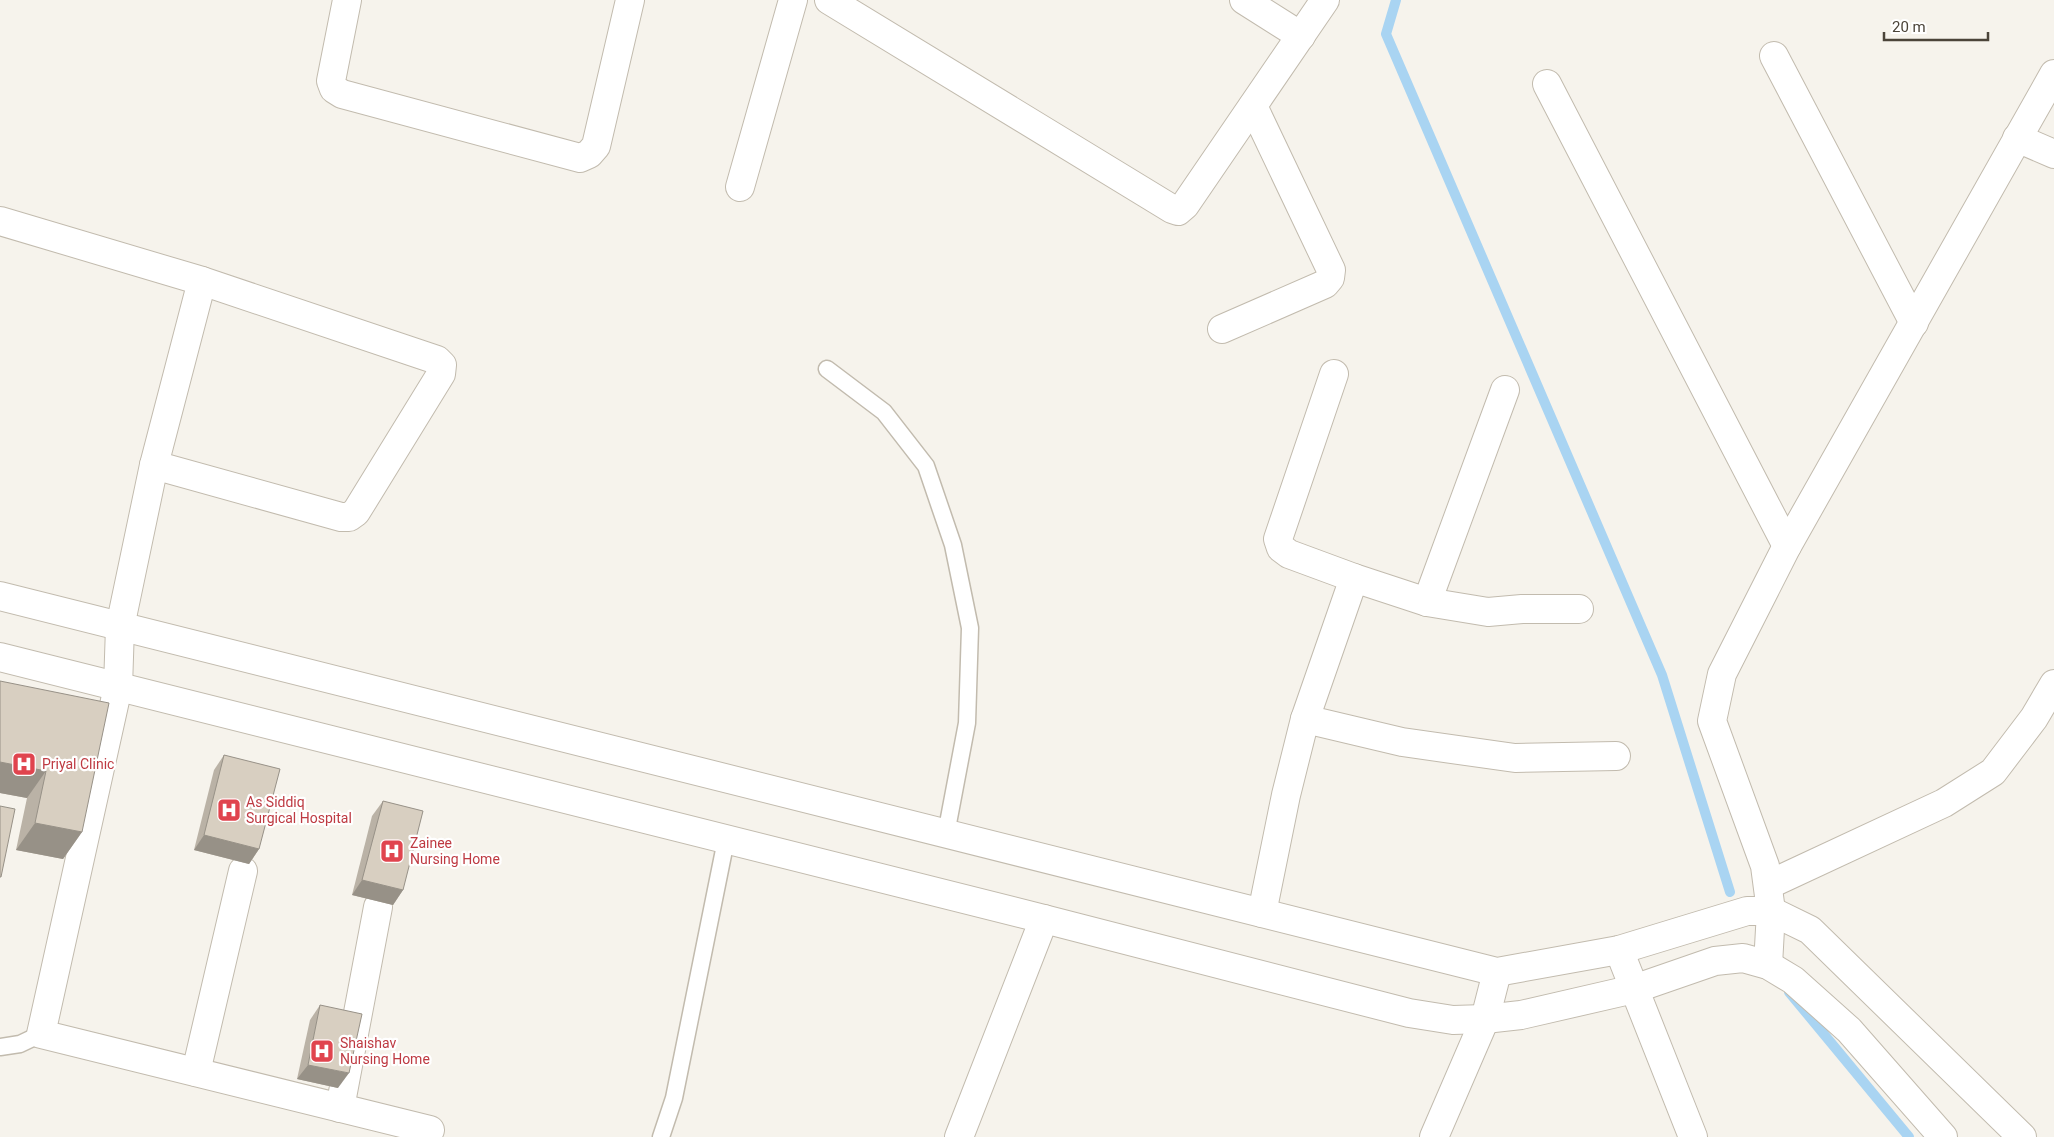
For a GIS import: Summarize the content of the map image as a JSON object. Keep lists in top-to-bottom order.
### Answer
{
  "places": {
    "hospital": [
      "Priyal Clinic",
      "As Siddiq Surgical Hospital",
      "Zainee Nursing Home",
      "Shaishav Nursing Home"
    ]
  },
  "scale_bar": "20 m"
}
